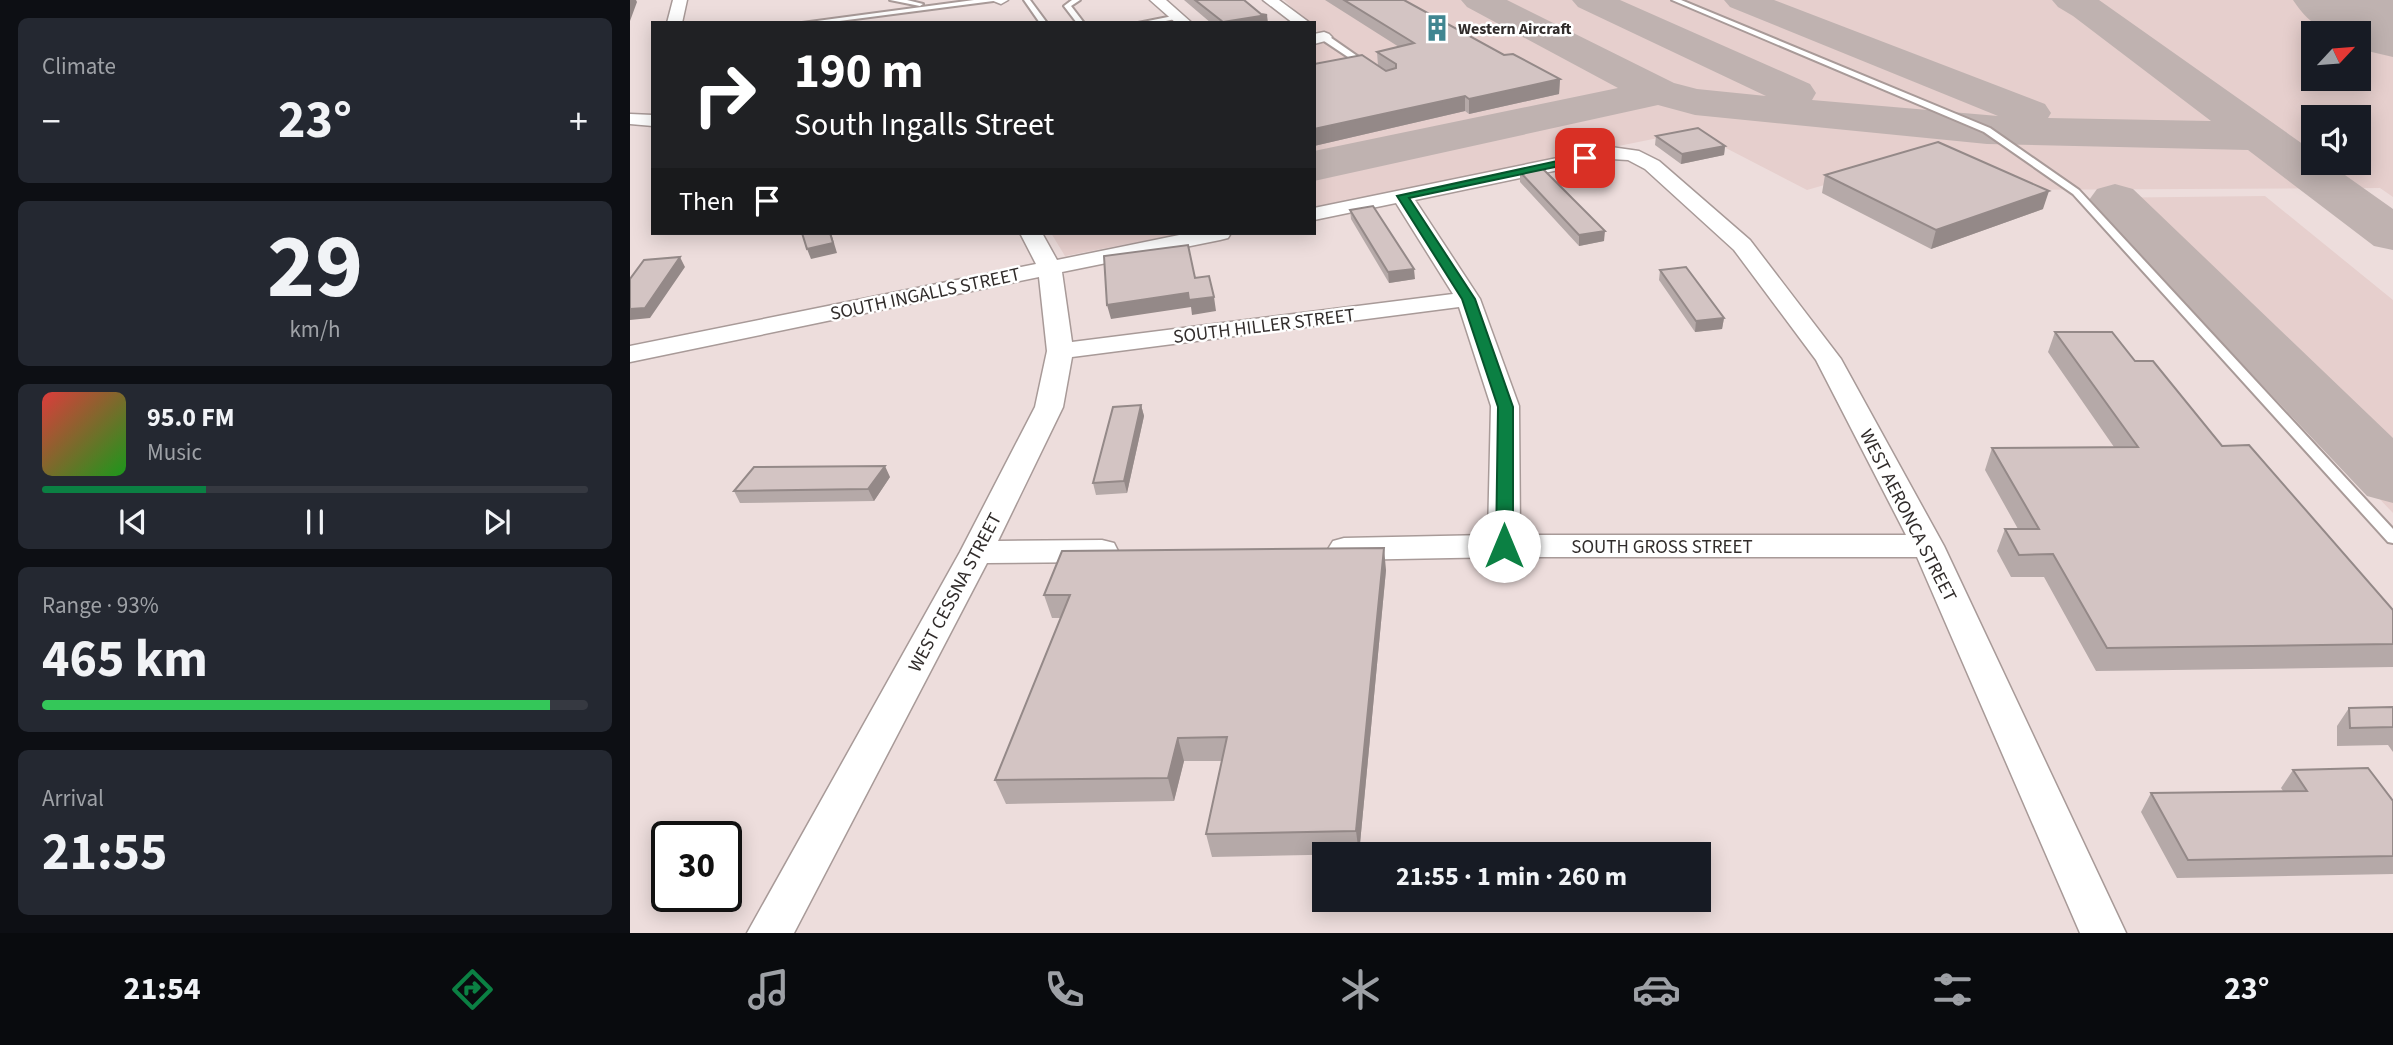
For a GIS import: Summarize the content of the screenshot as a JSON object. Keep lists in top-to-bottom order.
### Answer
{
  "streets": {
    "street": [
      "SOUTH INGALLS STREET",
      "SOUTH HILLER STREET",
      "WEST AERONCA STREET",
      "SOUTH GROSS STREET",
      "WEST CESSNA STREET"
    ]
  },
  "crossings": [
    ["SOUTH INGALLS STREET", "WEST CESSNA STREET"],
    ["SOUTH HILLER STREET", "WEST CESSNA STREET"],
    ["WEST AERONCA STREET", "SOUTH GROSS STREET"]
  ],
  "places": {
    "building": ["Western Aircraft"]
  },
  "north": "top right",
  "page": {
    "tile": [
      "Climate",
      ["29", "km/h"],
      ["Range · 93%", "465 km"],
      ["Arrival", "21:55"]
    ],
    "turn": ["190 m", "South Ingalls Street"],
    "heat": ["−", "23°", "+"],
    "then": "Then",
    "song": ["95.0 FM", "Music"],
    "limit": "30",
    "trip": "21:55 · 1 min · 260 m",
    "tabs": ["21:54", "23°"]
  }
}
